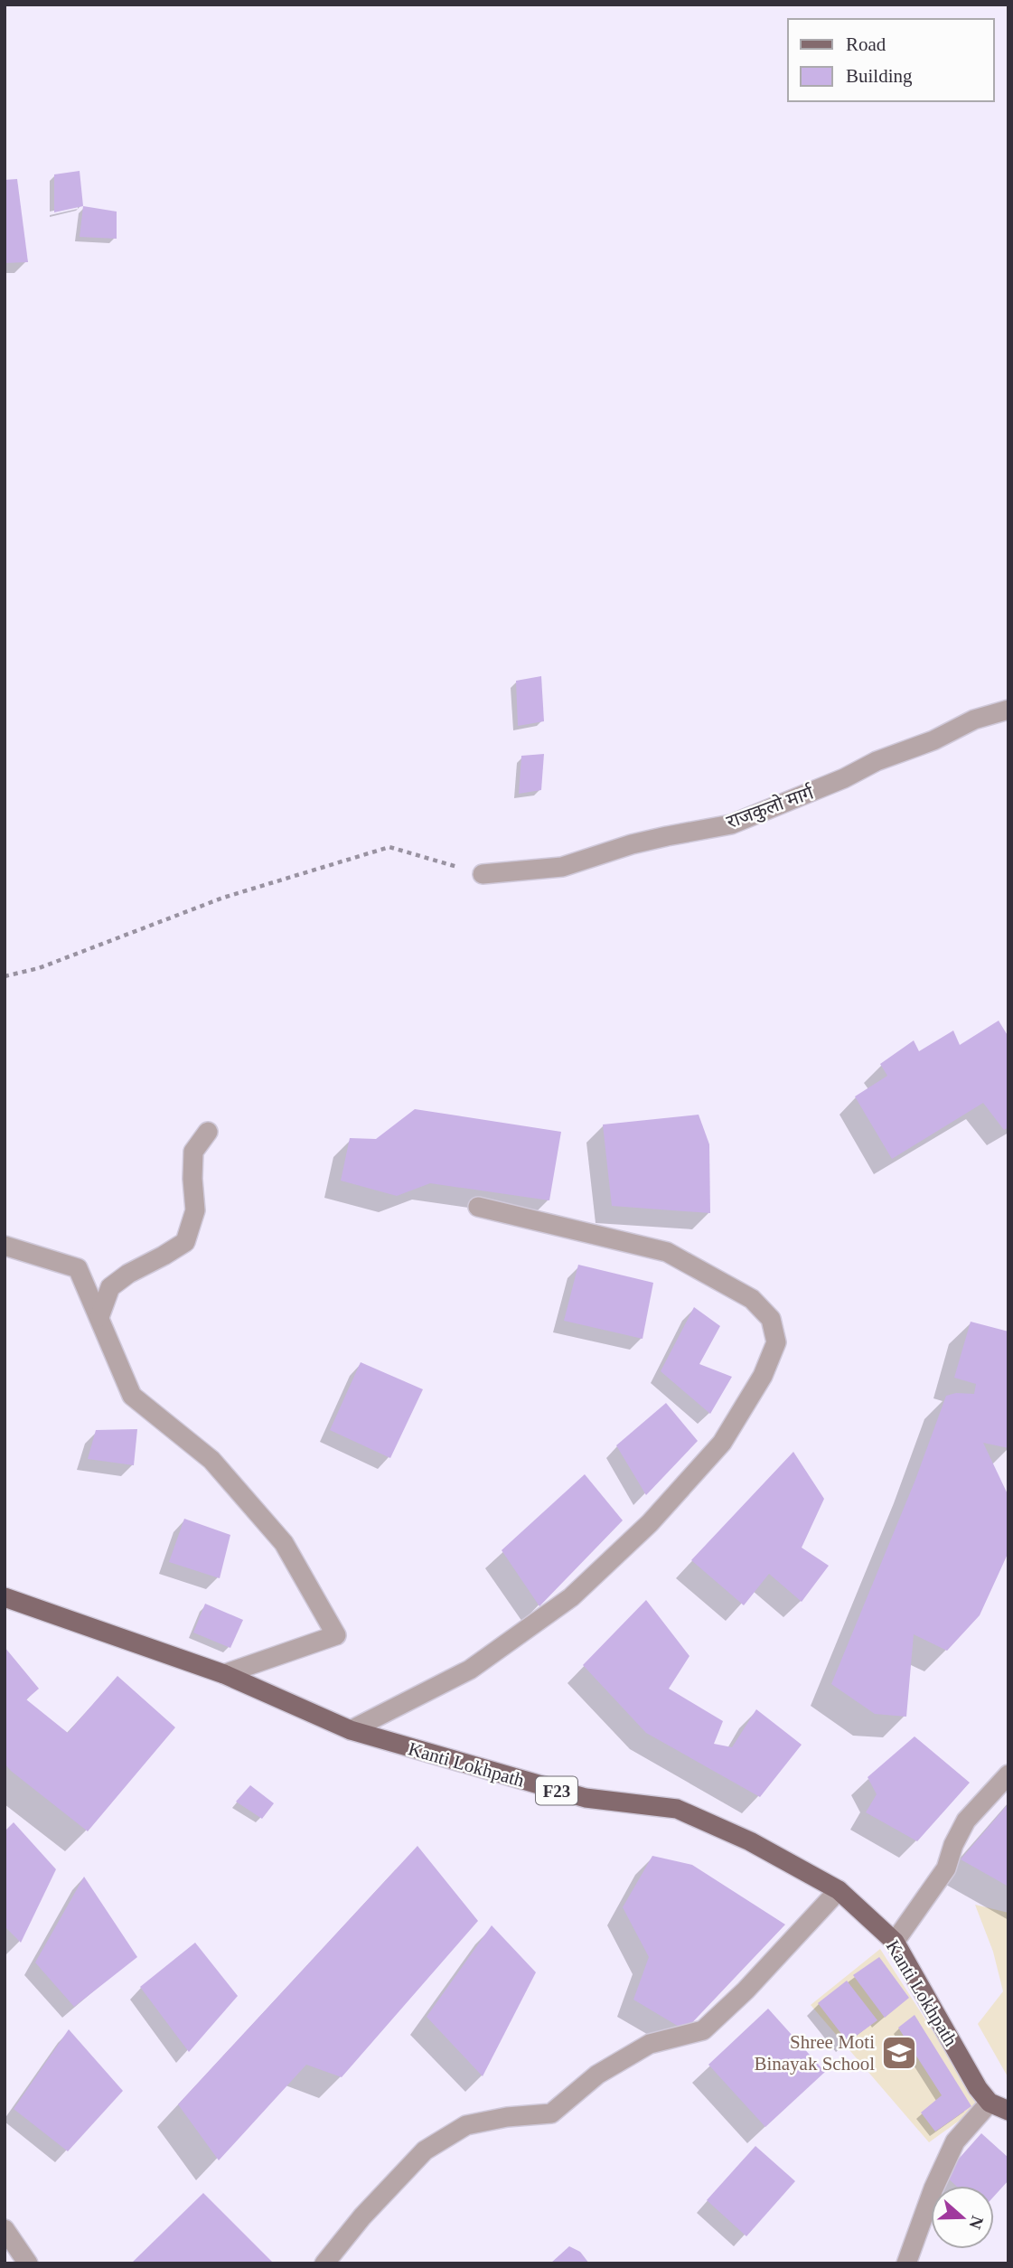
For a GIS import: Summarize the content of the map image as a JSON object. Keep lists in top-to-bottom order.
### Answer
{
  "streets": {
    "main road": ["Kanti Lokhpath", "F23"],
    "street": ["राजकुलो मार्ग"]
  },
  "places": {
    "school or university": ["Shree Moti Binayak School"]
  },
  "legend": ["Road", "Building"],
  "north": "right"
}
